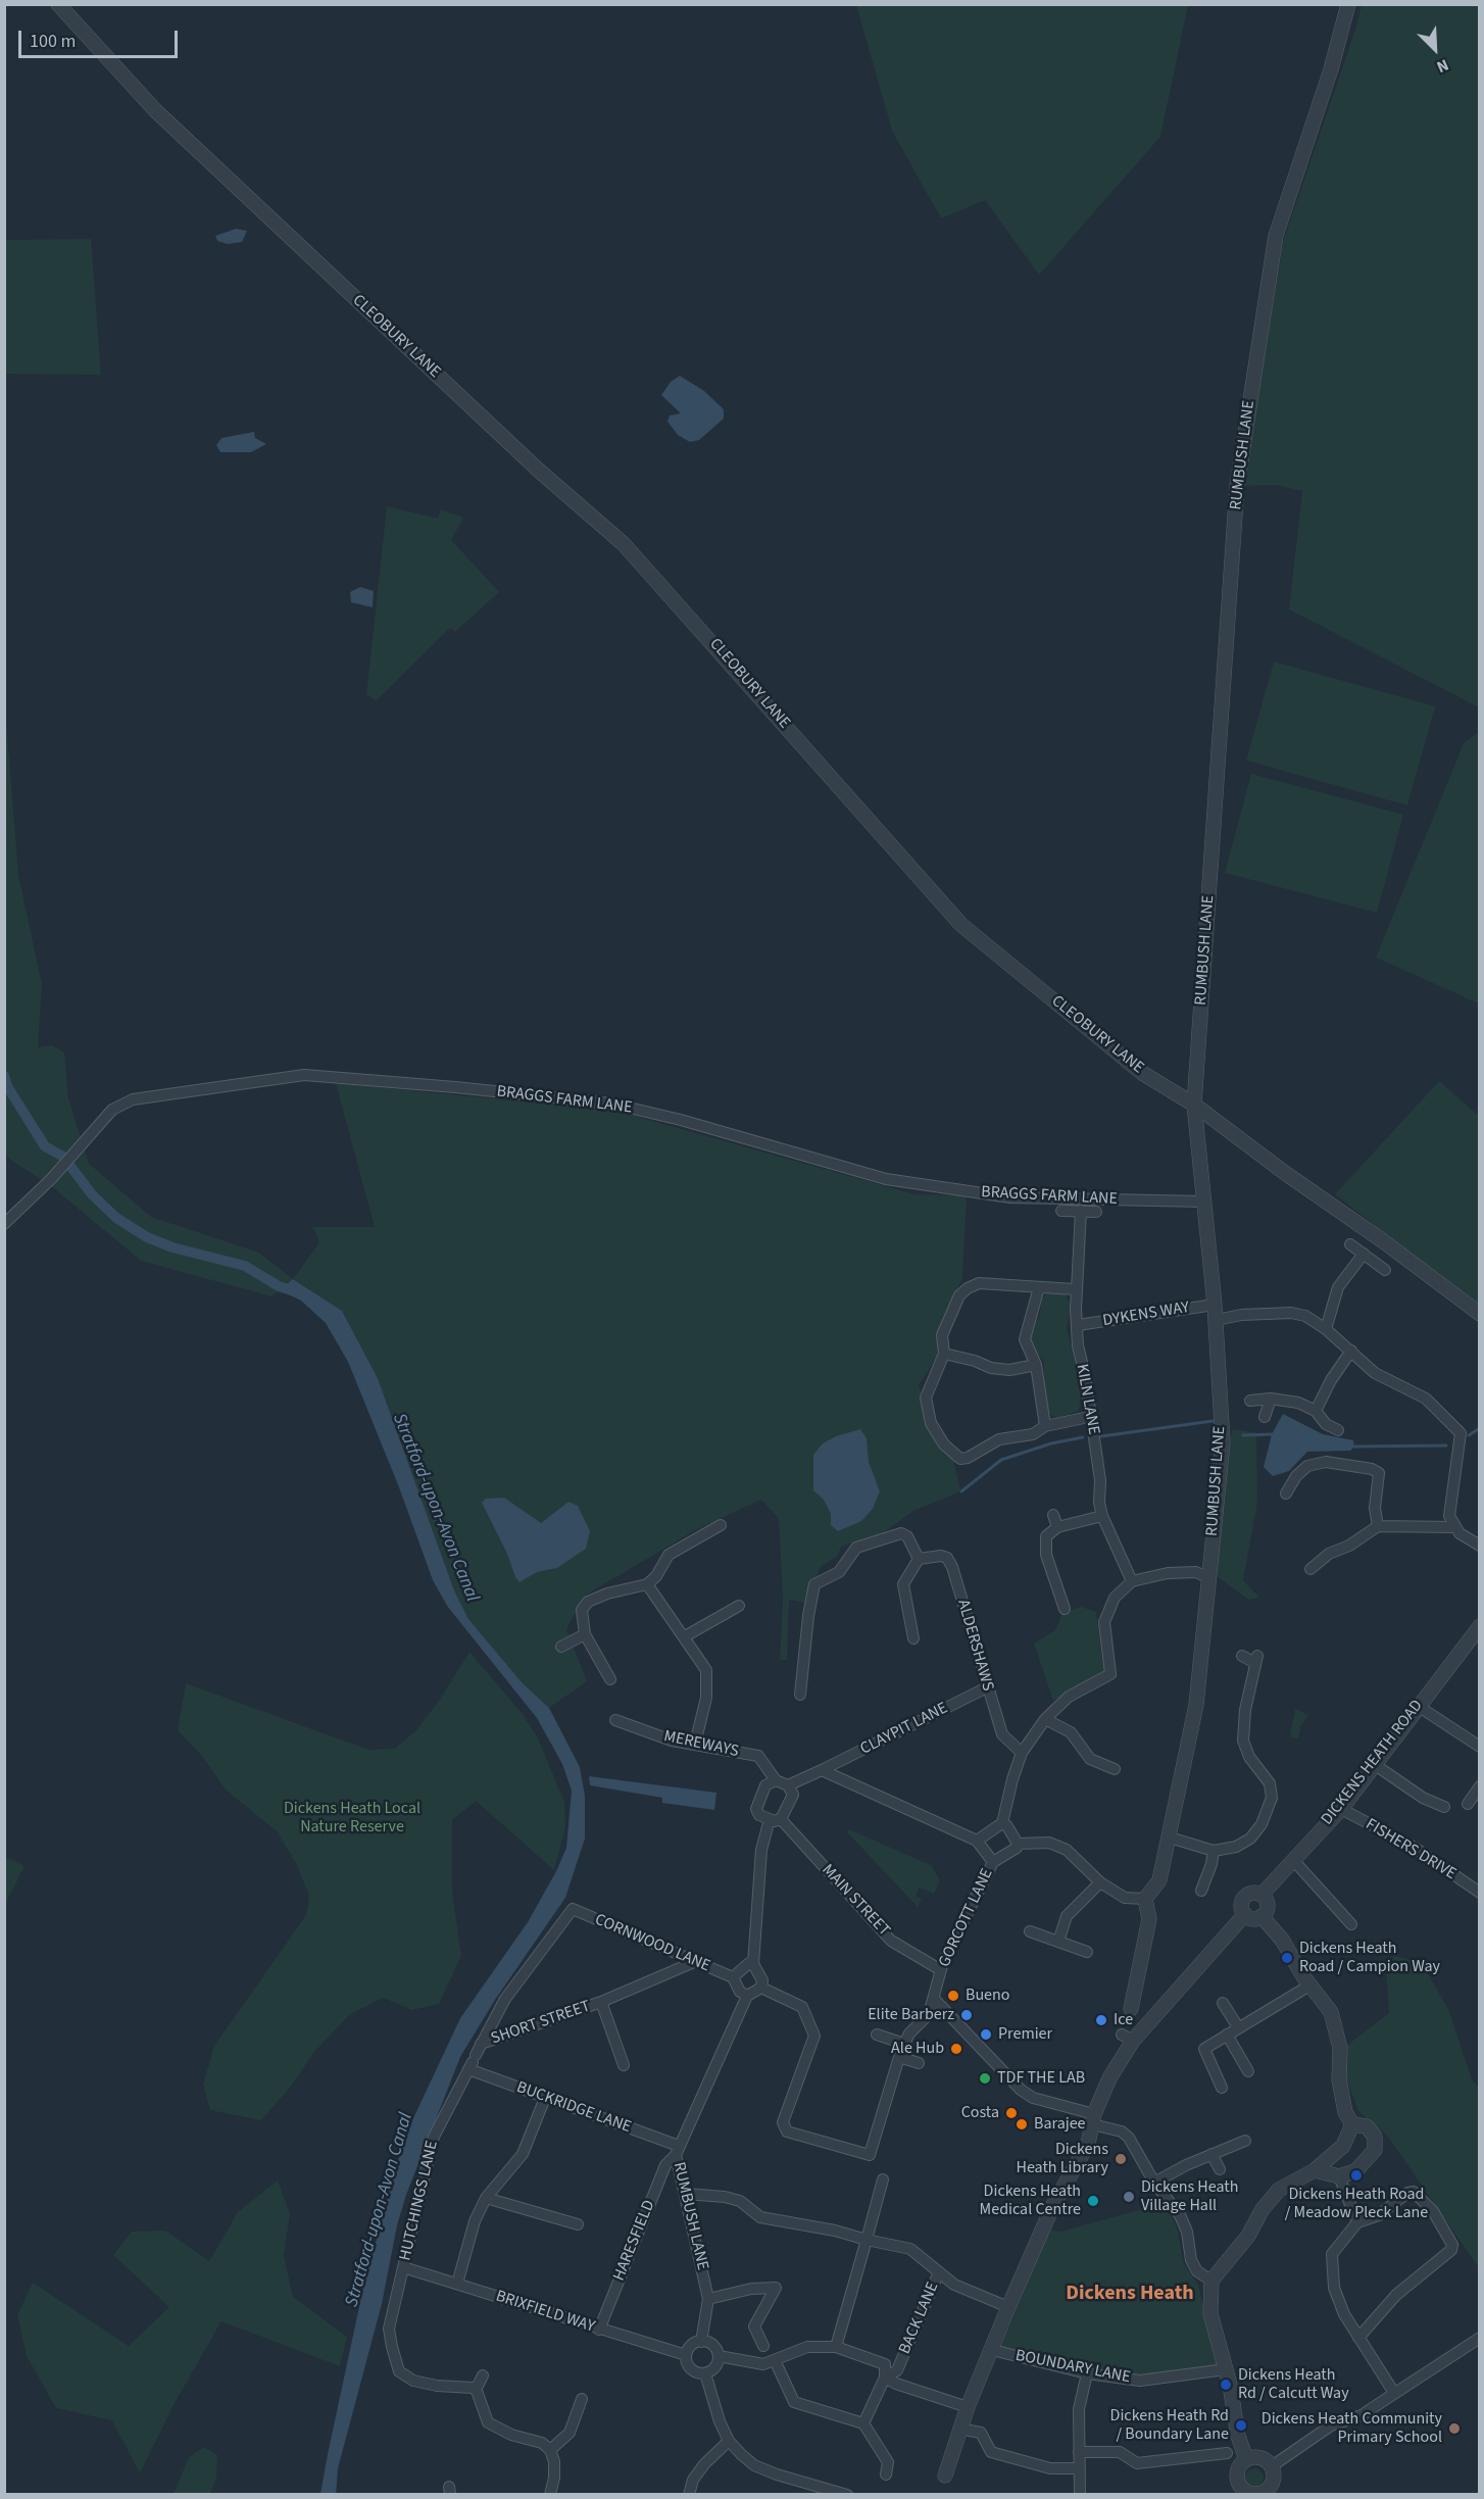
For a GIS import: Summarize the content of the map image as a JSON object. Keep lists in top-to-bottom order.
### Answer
{
  "streets": {
    "street": [
      "CLEOBURY LANE",
      "RUMBUSH LANE",
      "BRAGGS FARM LANE",
      "DYKENS WAY",
      "KILN LANE",
      "ALDERSHAWS",
      "CLAYPIT LANE",
      "MEREWAYS",
      "DICKENS HEATH ROAD",
      "FISHERS DRIVE",
      "MAIN STREET",
      "GORCOTT LANE",
      "CORNWOOD LANE",
      "SHORT STREET",
      "BUCKRIDGE LANE",
      "HUTCHINGS LANE",
      "HARESFIELD",
      "BRIXFIELD WAY",
      "BACK LANE",
      "BOUNDARY LANE"
    ]
  },
  "crossings": [
    ["CLEOBURY LANE", "RUMBUSH LANE"],
    ["RUMBUSH LANE", "BRAGGS FARM LANE"],
    ["RUMBUSH LANE", "DYKENS WAY"],
    ["RUMBUSH LANE", "CORNWOOD LANE"],
    ["RUMBUSH LANE", "BUCKRIDGE LANE"],
    ["RUMBUSH LANE", "HARESFIELD"],
    ["RUMBUSH LANE", "BRIXFIELD WAY"],
    ["DYKENS WAY", "KILN LANE"],
    ["ALDERSHAWS", "CLAYPIT LANE"],
    ["MEREWAYS", "MAIN STREET"],
    ["DICKENS HEATH ROAD", "FISHERS DRIVE"],
    ["MAIN STREET", "GORCOTT LANE"],
    ["CORNWOOD LANE", "SHORT STREET"],
    ["CORNWOOD LANE", "HUTCHINGS LANE"],
    ["SHORT STREET", "BUCKRIDGE LANE"],
    ["SHORT STREET", "HUTCHINGS LANE"],
    ["BUCKRIDGE LANE", "HUTCHINGS LANE"],
    ["BUCKRIDGE LANE", "HARESFIELD"],
    ["HUTCHINGS LANE", "BRIXFIELD WAY"],
    ["HARESFIELD", "BRIXFIELD WAY"]
  ],
  "districts": ["Dickens Heath"],
  "water": ["Stratford-upon-Avon Canal"],
  "parks": ["Dickens Heath Local Nature Reserve"],
  "places": [
    "Dickens Heath Road / Campion Way",
    "Bueno",
    "Elite Barberz",
    "Ice",
    "Premier",
    "Ale Hub",
    "TDF THE LAB",
    "Costa",
    "Barajee",
    "Dickens Heath Library",
    "Dickens Heath Road / Meadow Pleck Lane",
    "Dickens Heath Village Hall",
    "Dickens Heath Medical Centre",
    "Dickens Heath Rd / Calcutt Way",
    "Dickens Heath Rd / Boundary Lane",
    "Dickens Heath Community Primary School"
  ],
  "scale_bar": "100 m",
  "north": "bottom right"
}
